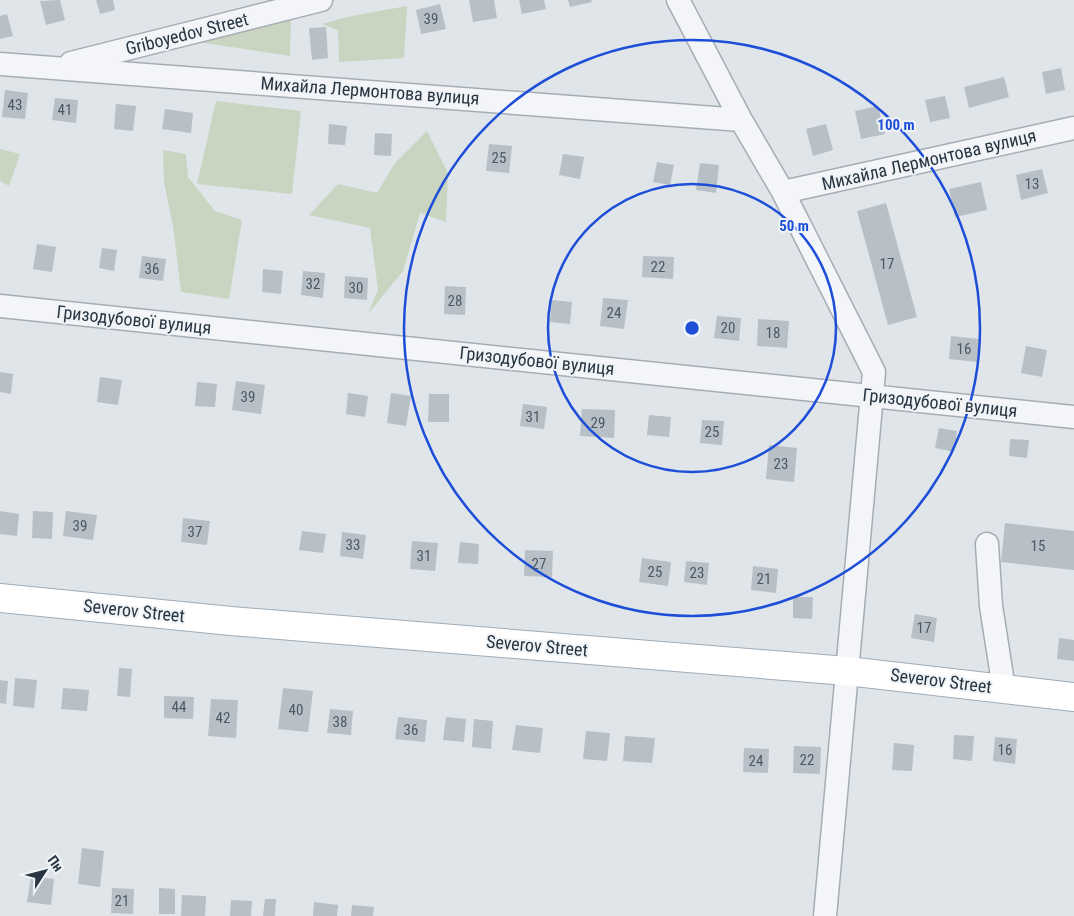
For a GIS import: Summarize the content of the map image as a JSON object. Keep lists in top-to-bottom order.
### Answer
{
  "streets": {
    "main road": ["Severov Street"],
    "street": ["Griboyedov Street", "Михайла Лермонтова вулиця", "Гризодубової вулиця"]
  },
  "crossings": [
    ["Griboyedov Street", "Михайла Лермонтова вулиця"]
  ],
  "house_numbers": [
    "39",
    "43",
    "41",
    "25",
    "13",
    "17",
    "22",
    "36",
    "32",
    "30",
    "28",
    "24",
    "20",
    "18",
    "16",
    "39",
    "31",
    "29",
    "25",
    "23",
    "39",
    "37",
    "33",
    "15",
    "31",
    "27",
    "25",
    "23",
    "21",
    "17",
    "44",
    "40",
    "42",
    "38",
    "36",
    "16",
    "22",
    "24",
    "21"
  ],
  "north": "top right",
  "rings": ["100 m", "50 m"]
}
